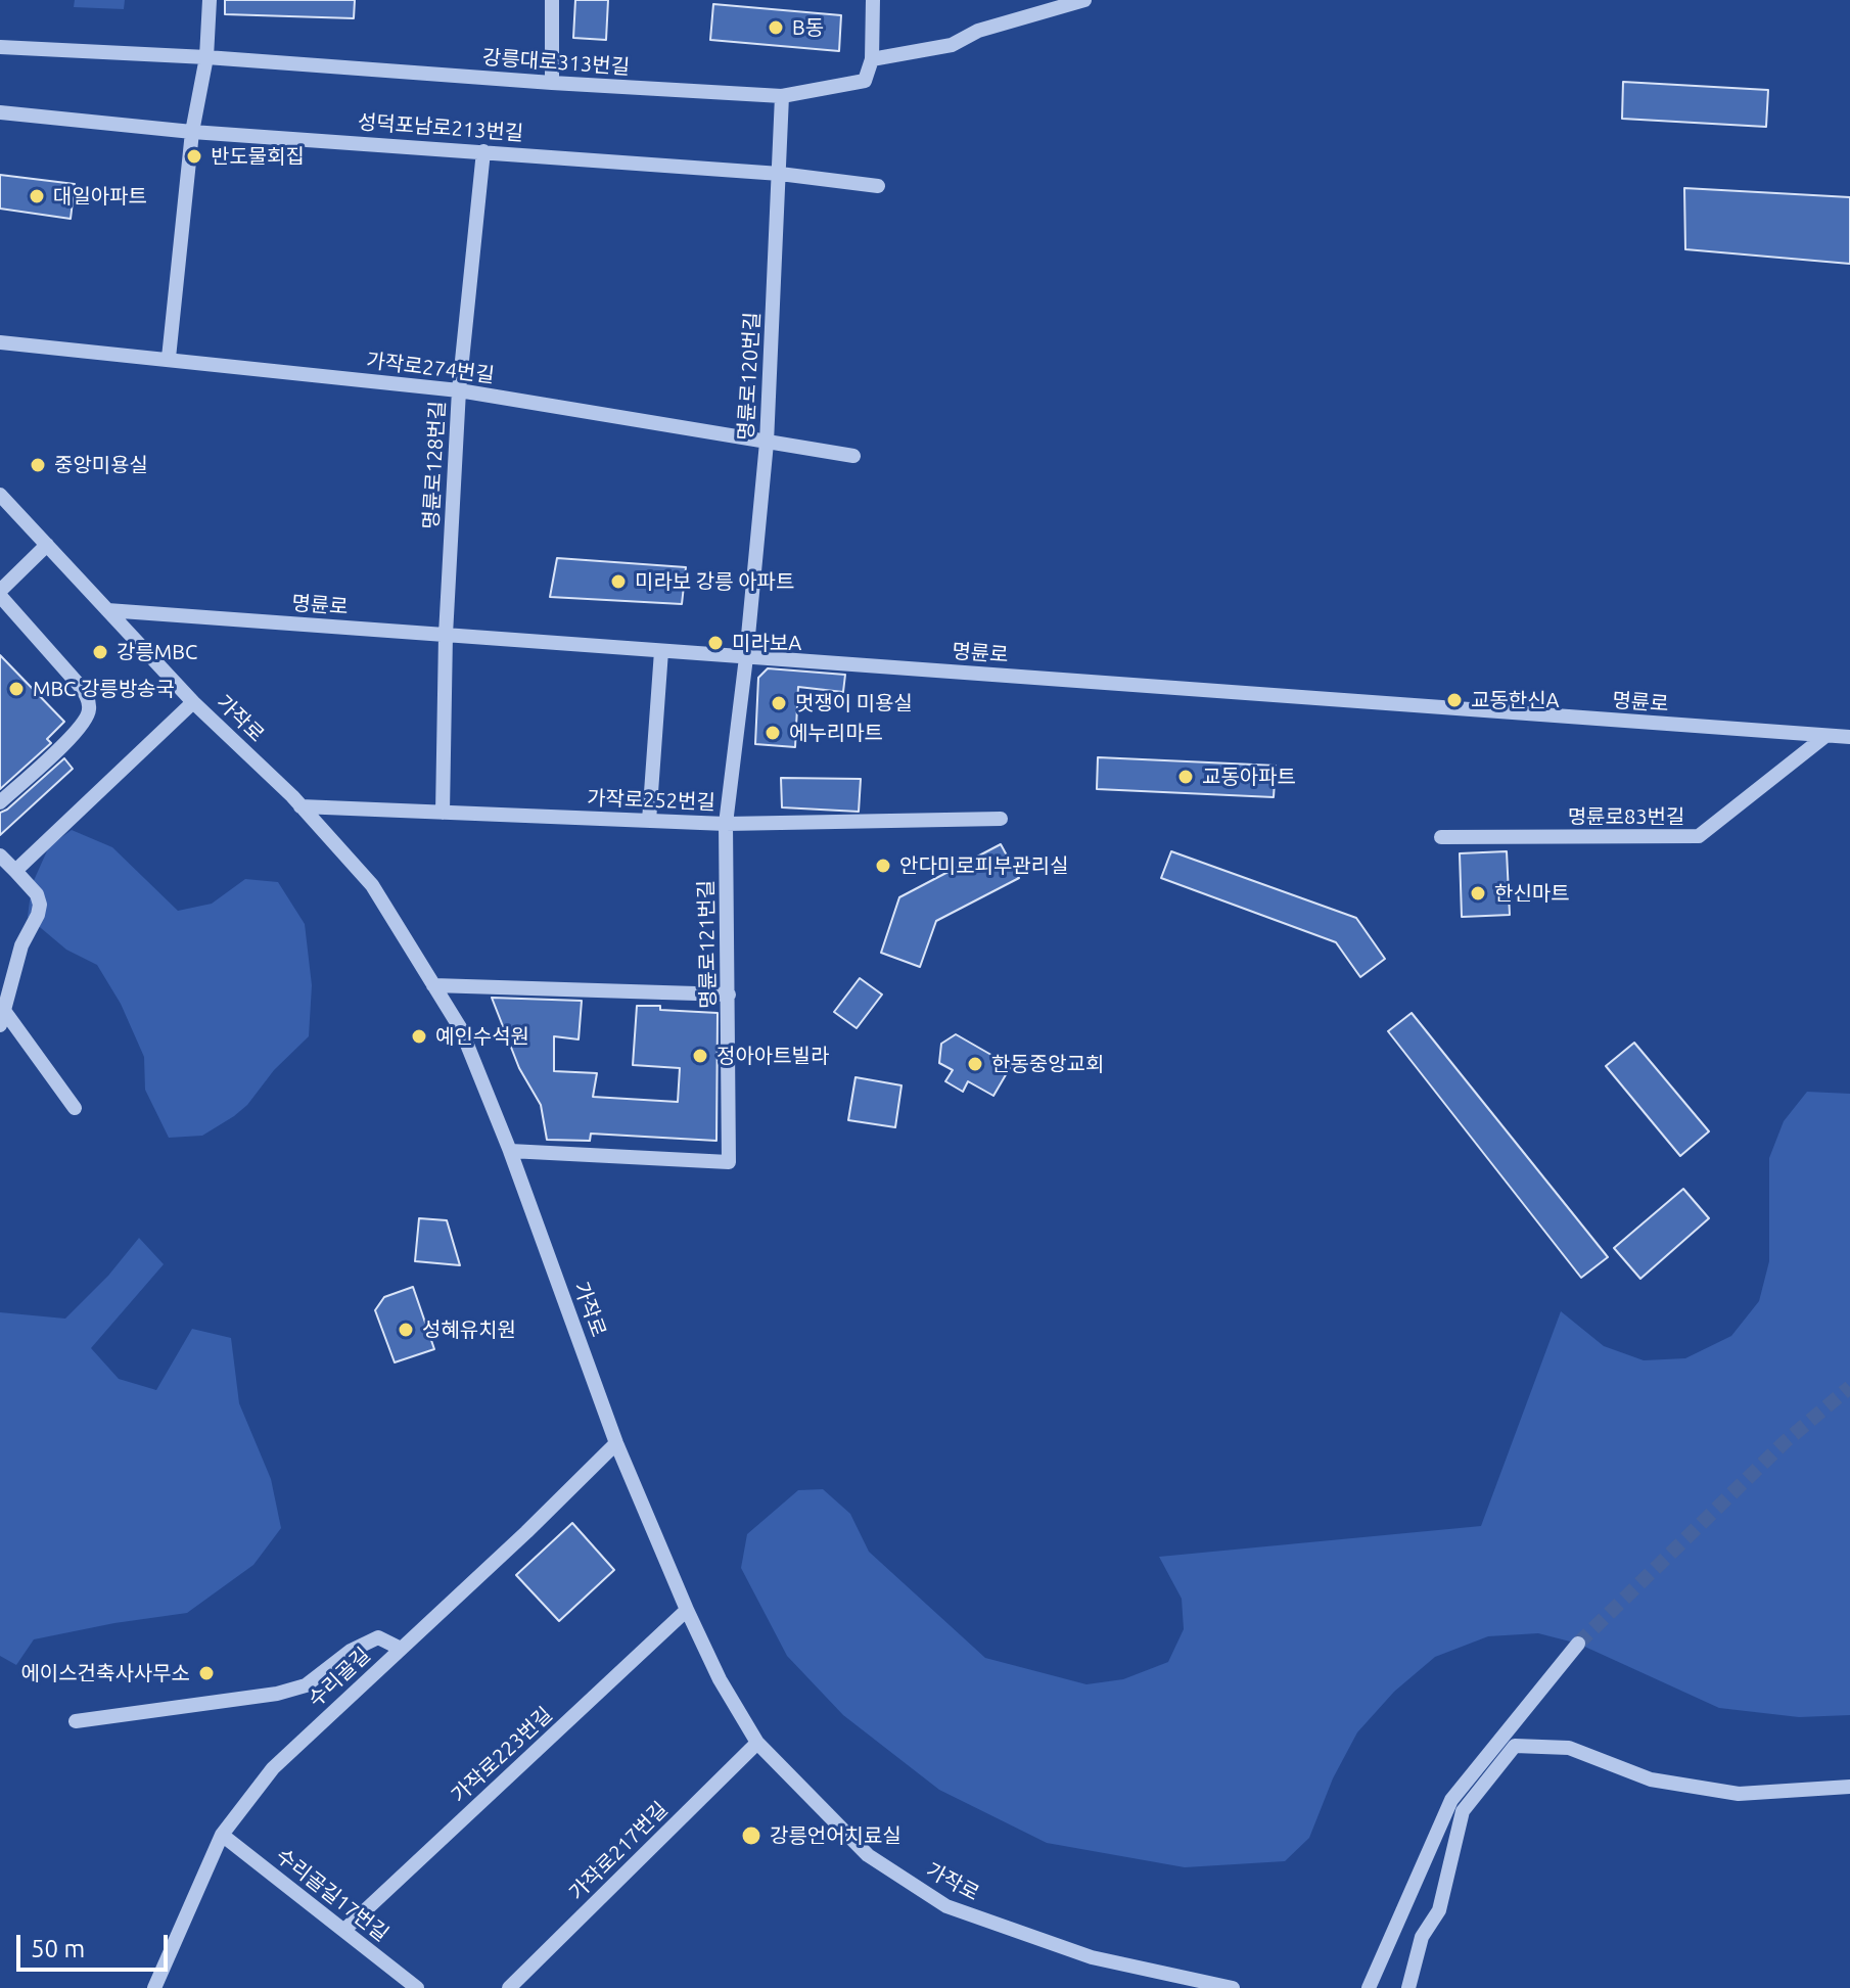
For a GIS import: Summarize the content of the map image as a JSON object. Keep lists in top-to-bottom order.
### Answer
{
  "streets": {
    "street": [
      "강릉대로313번길",
      "성덕포남로213번길",
      "가작로274번길",
      "명륜로120번길",
      "명륜로128번길",
      "명륜로",
      "가작로",
      "가작로252번길",
      "명륜로83번길",
      "명륜로121번길",
      "수리골길",
      "가작로223번길",
      "가작로217번길",
      "수리골길17번길"
    ]
  },
  "crossings": [
    ["강릉대로313번길", "명륜로120번길"],
    ["성덕포남로213번길", "명륜로120번길"],
    ["성덕포남로213번길", "명륜로128번길"],
    ["가작로274번길", "명륜로120번길"],
    ["가작로274번길", "명륜로128번길"],
    ["명륜로120번길", "명륜로"],
    ["명륜로120번길", "명륜로121번길"],
    ["명륜로128번길", "명륜로"],
    ["명륜로128번길", "가작로252번길"],
    ["명륜로", "가작로"],
    ["명륜로", "명륜로83번길"],
    ["명륜로", "명륜로121번길"],
    ["가작로", "가작로252번길"],
    ["가작로", "명륜로121번길"],
    ["가작로", "수리골길"],
    ["가작로", "가작로223번길"],
    ["가작로", "가작로217번길"],
    ["가작로252번길", "명륜로121번길"],
    ["수리골길", "수리골길17번길"],
    ["가작로223번길", "수리골길17번길"]
  ],
  "places": [
    "B동",
    "반도물회집",
    "대일아파트",
    "중앙미용실",
    "미라보 강릉 아파트",
    "미라보A",
    "강릉MBC",
    "MBC 강릉방송국",
    "교동한신A",
    "멋쟁이 미용실",
    "에누리마트",
    "교동아파트",
    "안다미로피부관리실",
    "한신마트",
    "예인수석원",
    "정아아트빌라",
    "한동중앙교회",
    "성혜유치원",
    "에이스건축사사무소",
    "강릉언어치료실"
  ],
  "scale_bar": "50 m"
}
